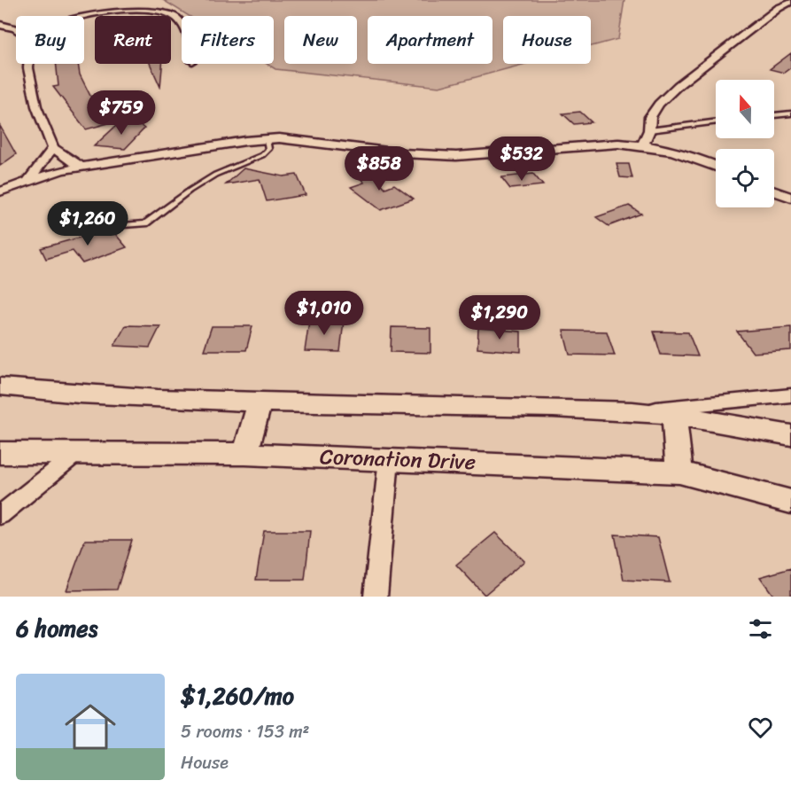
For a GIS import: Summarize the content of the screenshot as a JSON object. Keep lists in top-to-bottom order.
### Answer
{
  "streets": {
    "street": ["Coronation Drive"]
  },
  "north": "top",
  "page": {
    "chip": [
      "Buy",
      "Rent",
      "Filters",
      "New",
      "Apartment",
      "House"
    ],
    "price": [
      "$759",
      "$532",
      "$858",
      "$1,260",
      "$1,010",
      "$1,290"
    ],
    "heading": "6 homes",
    "list": [
      {
        "name": "$1,260/mo",
        "note": "5 rooms · 153 m² · House"
      }
    ]
  }
}
